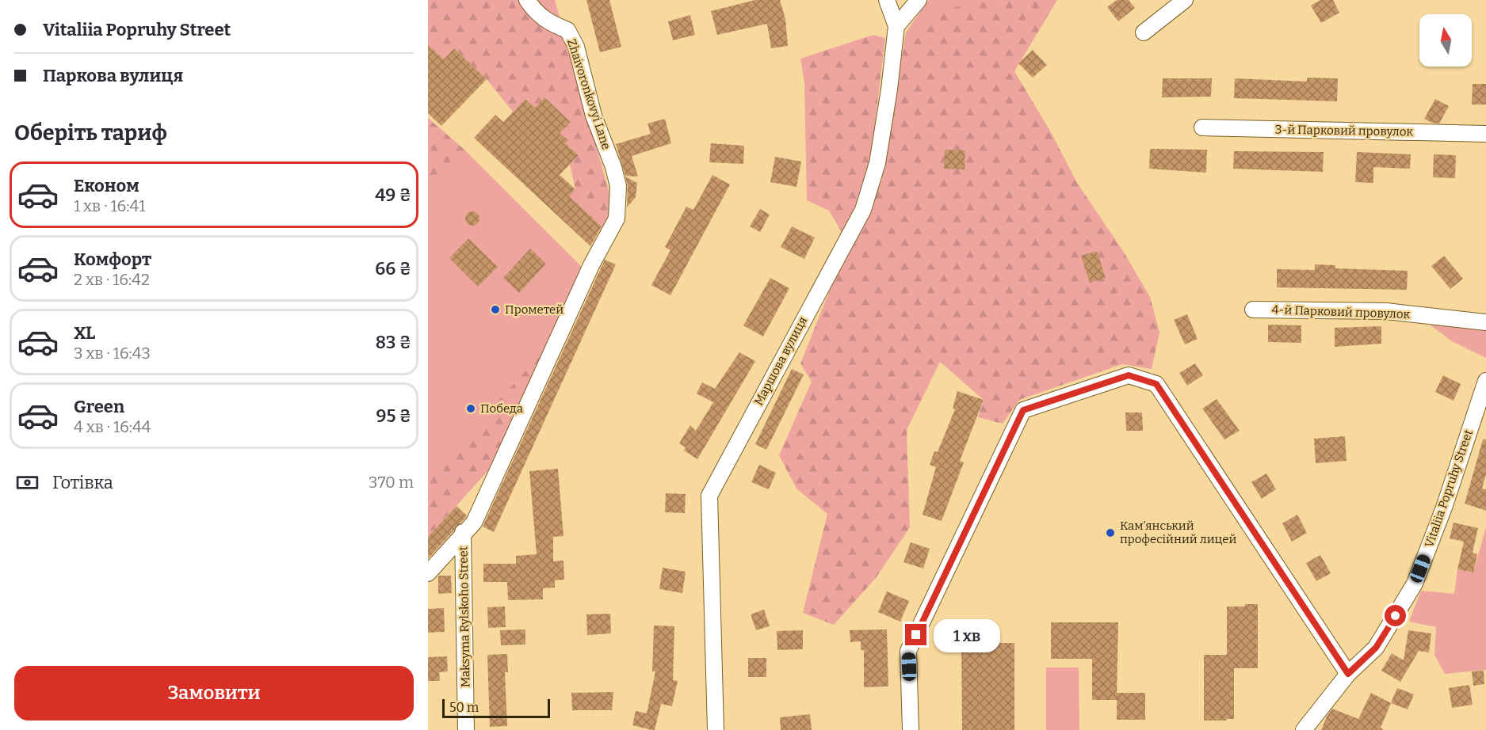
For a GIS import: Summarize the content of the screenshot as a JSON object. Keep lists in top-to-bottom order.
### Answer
{
  "streets": {
    "street": [
      "Zhaivoronkovyi Lane",
      "3-й Парковий провулок",
      "4-й Парковий провулок",
      "Маршова вулиця",
      "Vitaliia Popruhy Street",
      "Maksyma Rylskoho Street"
    ]
  },
  "crossings": [
    ["Zhaivoronkovyi Lane", "Maksyma Rylskoho Street"]
  ],
  "places": ["Прометей", "Победа", "Кам’янський професійний лицей"],
  "scale_bar": "50 m",
  "north": "top",
  "page": {
    "banner": ["Vitaliia Popruhy Street", "Паркова вулиця"],
    "heading": "Оберіть тариф",
    "list": [
      {
        "name": "Економ",
        "note": "1 хв · 16:41",
        "value": "49 ₴"
      },
      {
        "name": "Комфорт",
        "note": "2 хв · 16:42",
        "value": "66 ₴"
      },
      {
        "name": "XL",
        "note": "3 хв · 16:43",
        "value": "83 ₴"
      },
      {
        "name": "Green",
        "note": "4 хв · 16:44",
        "value": "95 ₴"
      }
    ],
    "pay": ["Готівка", "370 m"],
    "bubble": "1 хв",
    "buttons": "Замовити",
    "scale": "50 m"
  }
}
